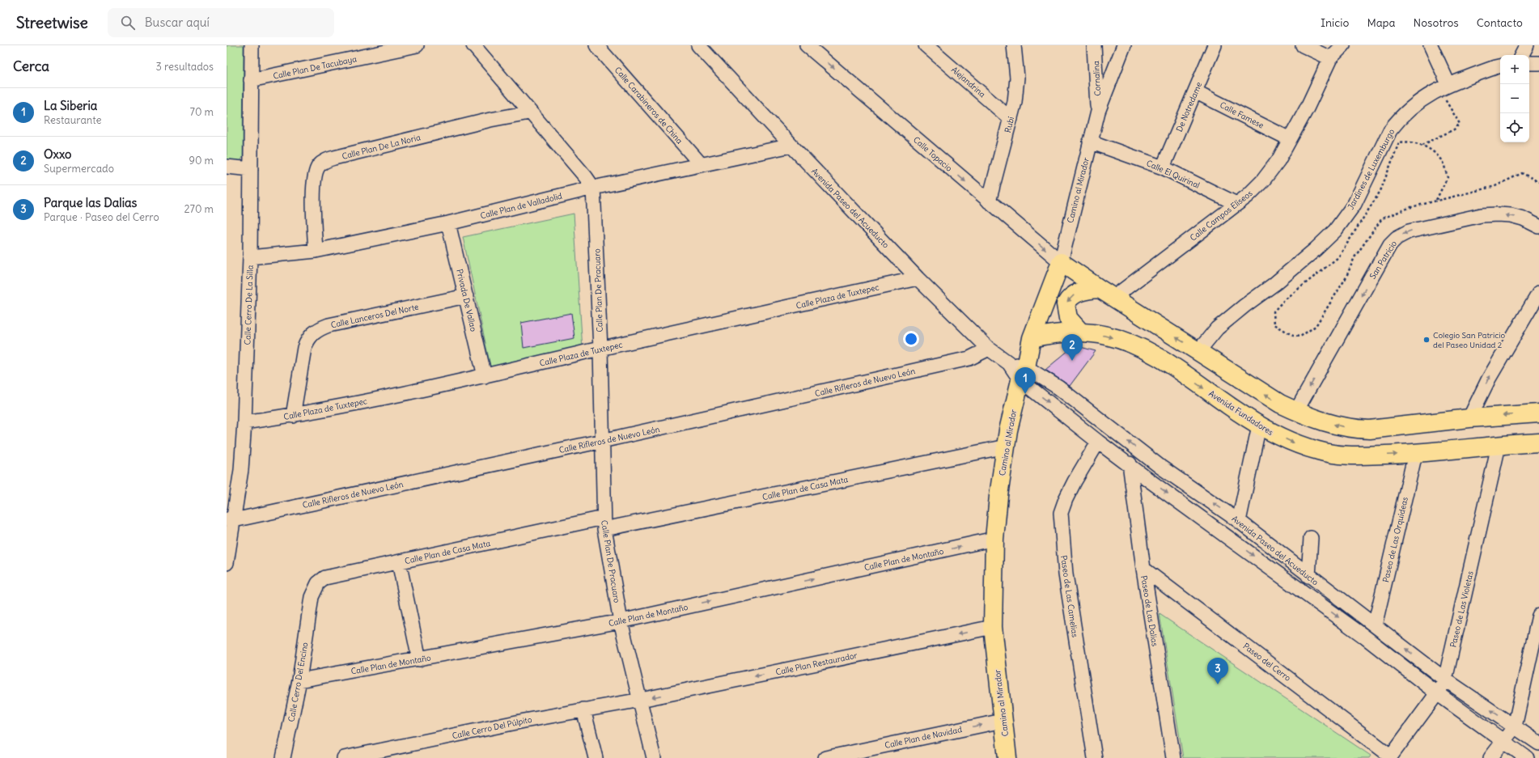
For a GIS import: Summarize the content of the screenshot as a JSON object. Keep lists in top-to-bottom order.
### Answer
{
  "streets": {
    "main road": ["Camino al Mirador", "Avenida Fundadores"],
    "street": [
      "Calle Plan De Tacubaya",
      "Cornalina",
      "Alejandrina",
      "Calle Carabineros de China",
      "De Notredame",
      "Calle Famese",
      "Rubí",
      "Calle Plan De La Noria",
      "Calle Topacio",
      "Jardines de Luxemburgo",
      "Calle El Quirinal",
      "Calle Plan de Valladolid",
      "Avenida Paseo del Acueducto",
      "Calle Campos Elíseos",
      "San Patricio",
      "Calle Plan De Pracuaro",
      "Calle Plaza de Tuxtepec",
      "Privada De Vallao",
      "Calle Cerro De La Silla",
      "Calle Lanceros Del Norte",
      "Calle Rifleros de Nuevo León",
      "Calle Plan de Casa Mata",
      "Paseo de Las Orquídeas",
      "Calle Plan de Montaño",
      "Paseo de Las Camelias",
      "Paseo de Las Violetas",
      "Paseo de Las Dalias",
      "Paseo del Cerro",
      "Calle Plan Restaurador",
      "Calle Cerro Del Encino",
      "Calle Cerro Del Púlpito",
      "Calle Plan de Navidad"
    ]
  },
  "crossings": [
    ["Calle Plan De Tacubaya", "Calle Cerro De La Silla"],
    ["Cornalina", "Camino al Mirador"],
    ["Alejandrina", "Rubí"],
    ["Calle Carabineros de China", "Calle Plan de Valladolid"],
    ["De Notredame", "Calle Famese"],
    ["De Notredame", "Calle El Quirinal"],
    ["Calle Famese", "Calle Campos Elíseos"],
    ["Rubí", "Calle Topacio"],
    ["Calle Plan De La Noria", "Calle Plan de Valladolid"],
    ["Calle Topacio", "Camino al Mirador"],
    ["Calle El Quirinal", "Camino al Mirador"],
    ["Calle El Quirinal", "Calle Campos Elíseos"],
    ["Camino al Mirador", "Avenida Paseo del Acueducto"],
    ["Camino al Mirador", "Avenida Fundadores"],
    ["Camino al Mirador", "Calle Plan de Casa Mata"],
    ["Camino al Mirador", "Calle Plan de Montaño"],
    ["Camino al Mirador", "Calle Plan Restaurador"],
    ["Camino al Mirador", "Calle Plan de Navidad"],
    ["Calle Plan de Valladolid", "Avenida Paseo del Acueducto"],
    ["Calle Plan de Valladolid", "Calle Plan De Pracuaro"],
    ["Calle Plan de Valladolid", "Privada De Vallao"],
    ["Calle Plan de Valladolid", "Calle Cerro De La Silla"],
    ["Avenida Paseo del Acueducto", "Calle Plaza de Tuxtepec"],
    ["Avenida Paseo del Acueducto", "Calle Rifleros de Nuevo León"],
    ["Avenida Paseo del Acueducto", "Paseo de Las Orquídeas"],
    ["Avenida Paseo del Acueducto", "Paseo de Las Camelias"],
    ["Avenida Paseo del Acueducto", "Paseo de Las Violetas"],
    ["Avenida Paseo del Acueducto", "Paseo de Las Dalias"],
    ["Calle Plan De Pracuaro", "Calle Plaza de Tuxtepec"],
    ["Calle Plan De Pracuaro", "Calle Rifleros de Nuevo León"],
    ["Calle Plan De Pracuaro", "Calle Plan de Casa Mata"],
    ["Calle Plan De Pracuaro", "Calle Plan de Montaño"],
    ["Calle Plan De Pracuaro", "Calle Plan Restaurador"],
    ["Calle Plan De Pracuaro", "Calle Cerro Del Púlpito"],
    ["Calle Plaza de Tuxtepec", "Privada De Vallao"],
    ["Calle Plaza de Tuxtepec", "Calle Cerro De La Silla"],
    ["Calle Plaza de Tuxtepec", "Calle Lanceros Del Norte"],
    ["Privada De Vallao", "Calle Lanceros Del Norte"],
    ["Calle Cerro De La Silla", "Calle Rifleros de Nuevo León"],
    ["Avenida Fundadores", "Paseo de Las Orquídeas"],
    ["Avenida Fundadores", "Paseo de Las Violetas"],
    ["Calle Plan de Casa Mata", "Calle Cerro Del Encino"],
    ["Calle Plan de Montaño", "Calle Cerro Del Encino"],
    ["Paseo de Las Violetas", "Paseo del Cerro"],
    ["Paseo de Las Dalias", "Paseo del Cerro"],
    ["Calle Plan Restaurador", "Calle Cerro Del Púlpito"]
  ],
  "one_way": [
    "Calle Topacio",
    "San Patricio",
    "Calle Plan de Montaño",
    "Calle Plan Restaurador",
    "Calle Plan de Navidad"
  ],
  "places": ["Colegio San Patricio del Paseo Unidad 2"],
  "page": {
    "header": "Streetwise",
    "search": "Buscar aquí",
    "nav": [
      "Inicio",
      "Mapa",
      "Nosotros",
      "Contacto"
    ],
    "heading": ["Cerca", "3 resultados"],
    "map_buttons": ["+", "−"],
    "list": [
      {
        "mark": "1",
        "name": "La Siberia",
        "note": "Restaurante",
        "value": "70 m"
      },
      {
        "mark": "2",
        "name": "Oxxo",
        "note": "Supermercado",
        "value": "90 m"
      },
      {
        "mark": "3",
        "name": "Parque las Dalias",
        "note": "Parque · Paseo del Cerro",
        "value": "270 m"
      }
    ],
    "pins": ["2", "1", "3"]
  }
}
